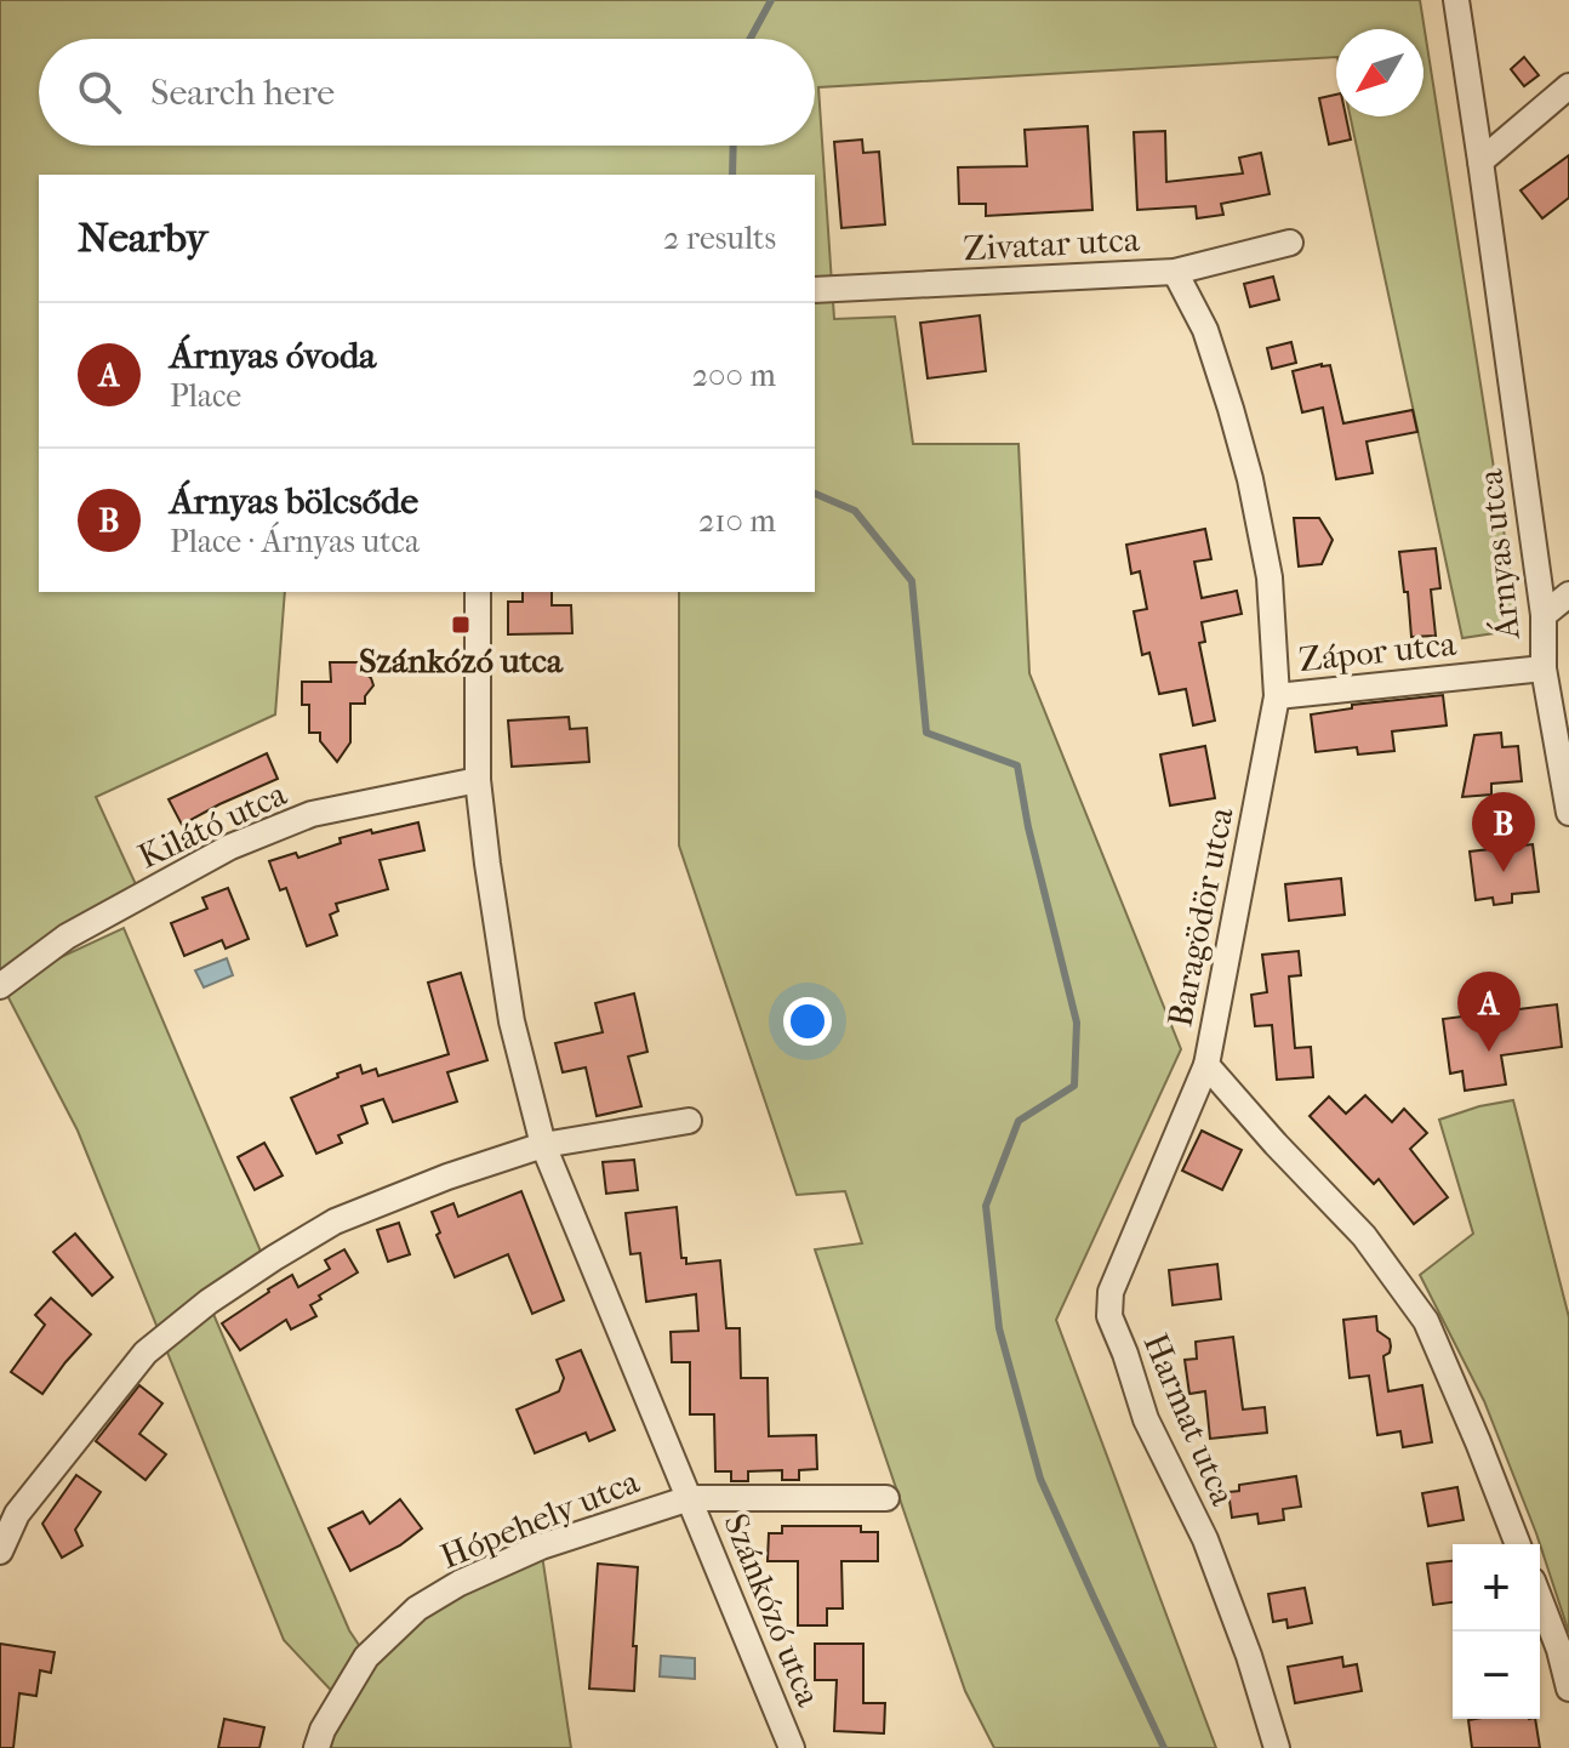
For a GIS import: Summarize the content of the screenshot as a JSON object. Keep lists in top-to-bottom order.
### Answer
{
  "streets": {
    "street": [
      "Zivatar utca",
      "Árnyas utca",
      "Zápor utca",
      "Kilátó utca",
      "Baragödör utca",
      "Harmat utca",
      "Hópehely utca",
      "Szánkózó utca"
    ]
  },
  "crossings": [
    ["Zivatar utca", "Baragödör utca"],
    ["Árnyas utca", "Zápor utca"],
    ["Zápor utca", "Baragödör utca"],
    ["Kilátó utca", "Szánkózó utca"],
    ["Baragödör utca", "Harmat utca"],
    ["Hópehely utca", "Szánkózó utca"]
  ],
  "places": {
    "transit": ["Szánkózó utca"]
  },
  "north": "bottom left",
  "page": {
    "search": "Search here",
    "heading": ["Nearby", "2 results"],
    "list": [
      {
        "mark": "A",
        "name": "Árnyas óvoda",
        "note": "Place",
        "value": "200 m"
      },
      {
        "mark": "B",
        "name": "Árnyas bölcsőde",
        "note": "Place · Árnyas utca",
        "value": "210 m"
      }
    ],
    "pins": ["B", "A"],
    "map_buttons": ["+", "−"]
  }
}
